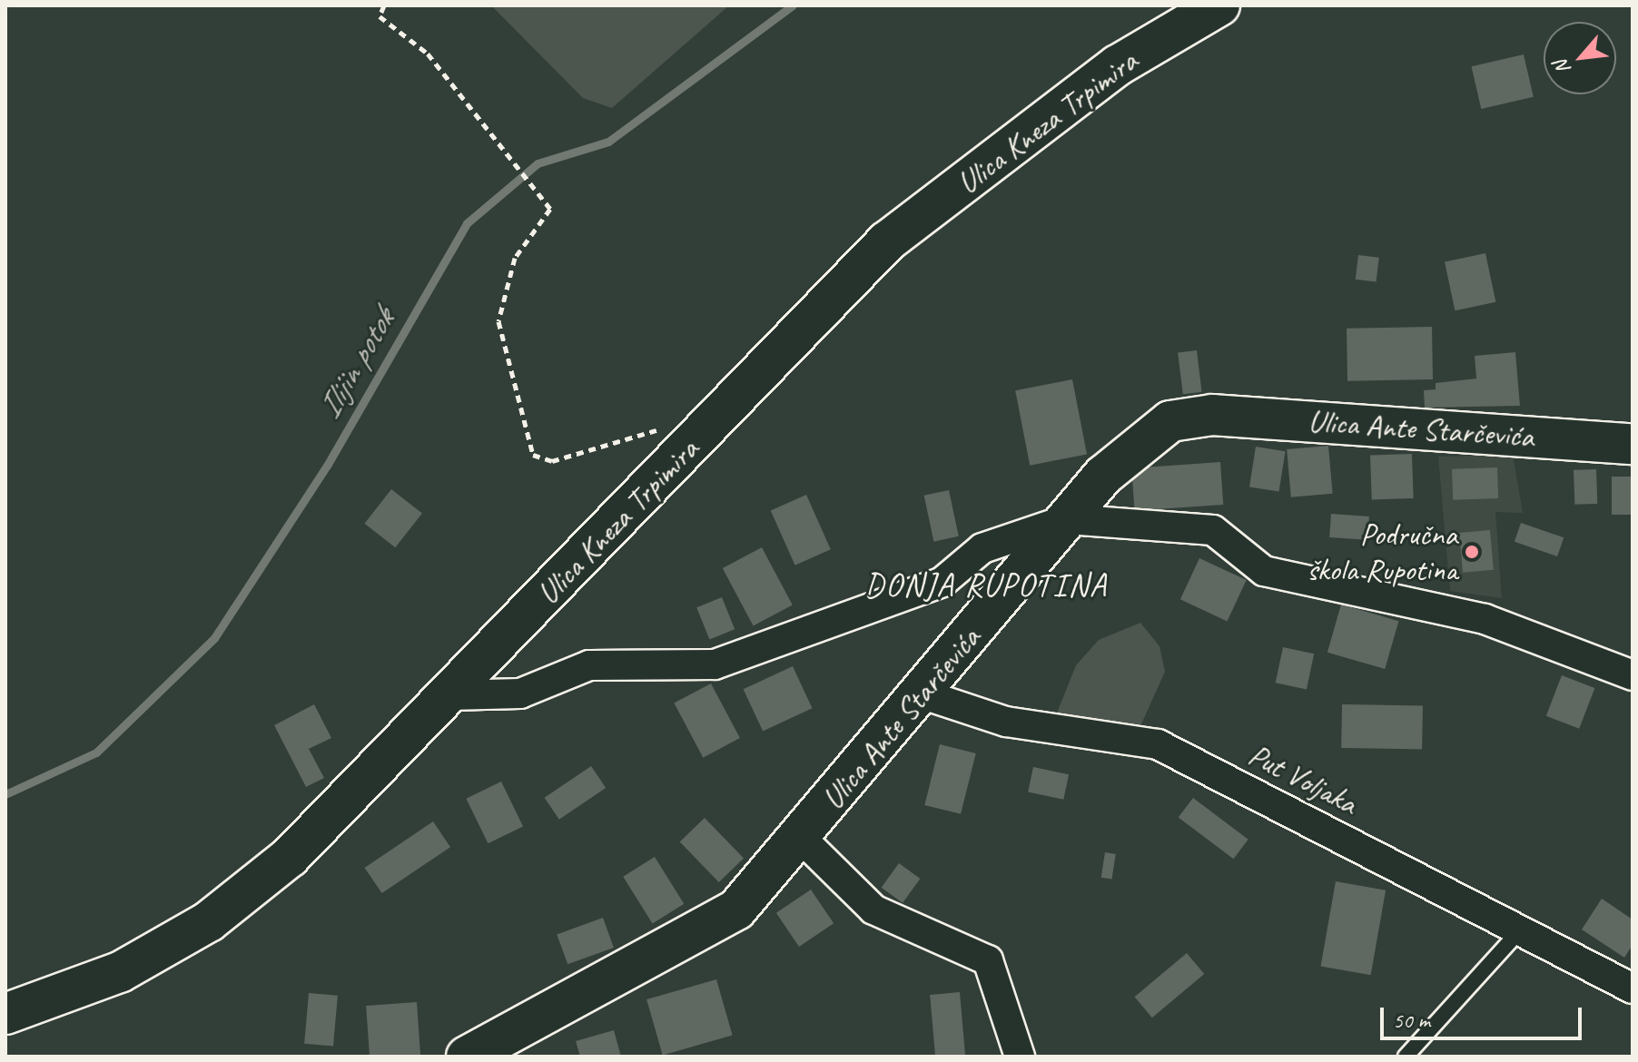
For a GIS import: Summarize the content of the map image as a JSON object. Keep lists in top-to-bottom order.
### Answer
{
  "streets": {
    "main road": ["Ulica Kneza Trpimira", "Ulica Ante Starčevića"],
    "street": ["Put Voljaka"]
  },
  "crossings": [
    ["Ulica Ante Starčevića", "Put Voljaka"]
  ],
  "districts": ["DONJA RUPOTINA"],
  "water": ["Ilijin potok"],
  "places": ["Područna škola Rupotina"],
  "scale_bar": "50 m",
  "north": "bottom left"
}
